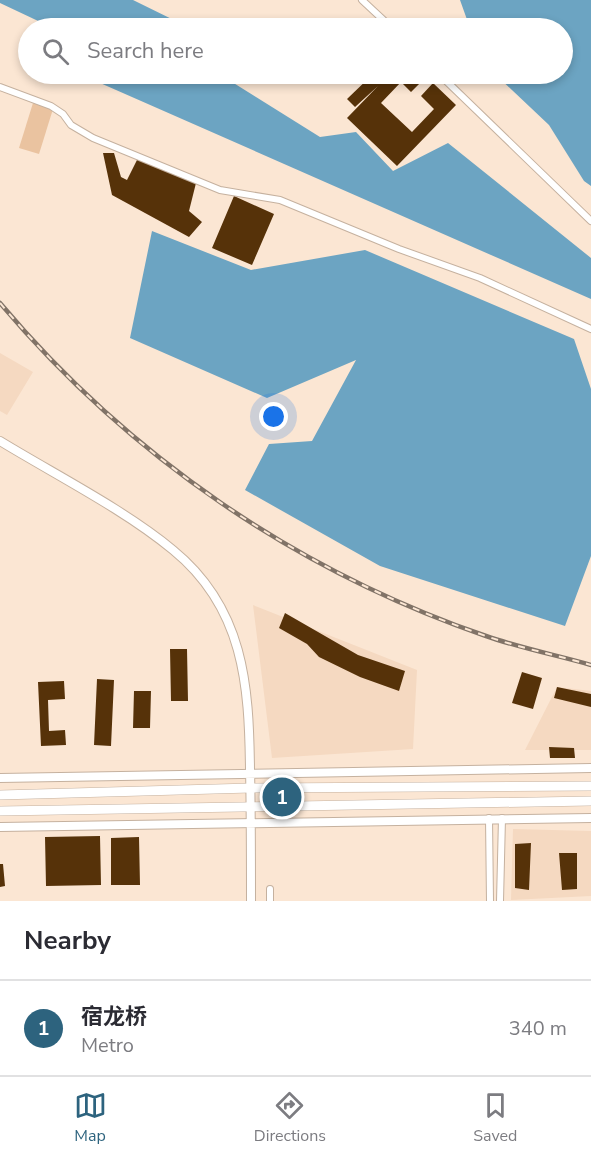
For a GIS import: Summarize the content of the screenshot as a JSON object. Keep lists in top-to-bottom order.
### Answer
{
  "page": {
    "search": "Search here",
    "pins": "1",
    "heading": "Nearby",
    "list": [
      {
        "mark": "1",
        "name": "宿龙桥",
        "note": "Metro",
        "value": "340 m"
      }
    ],
    "nav": ["Map", "Directions", "Saved"]
  }
}
